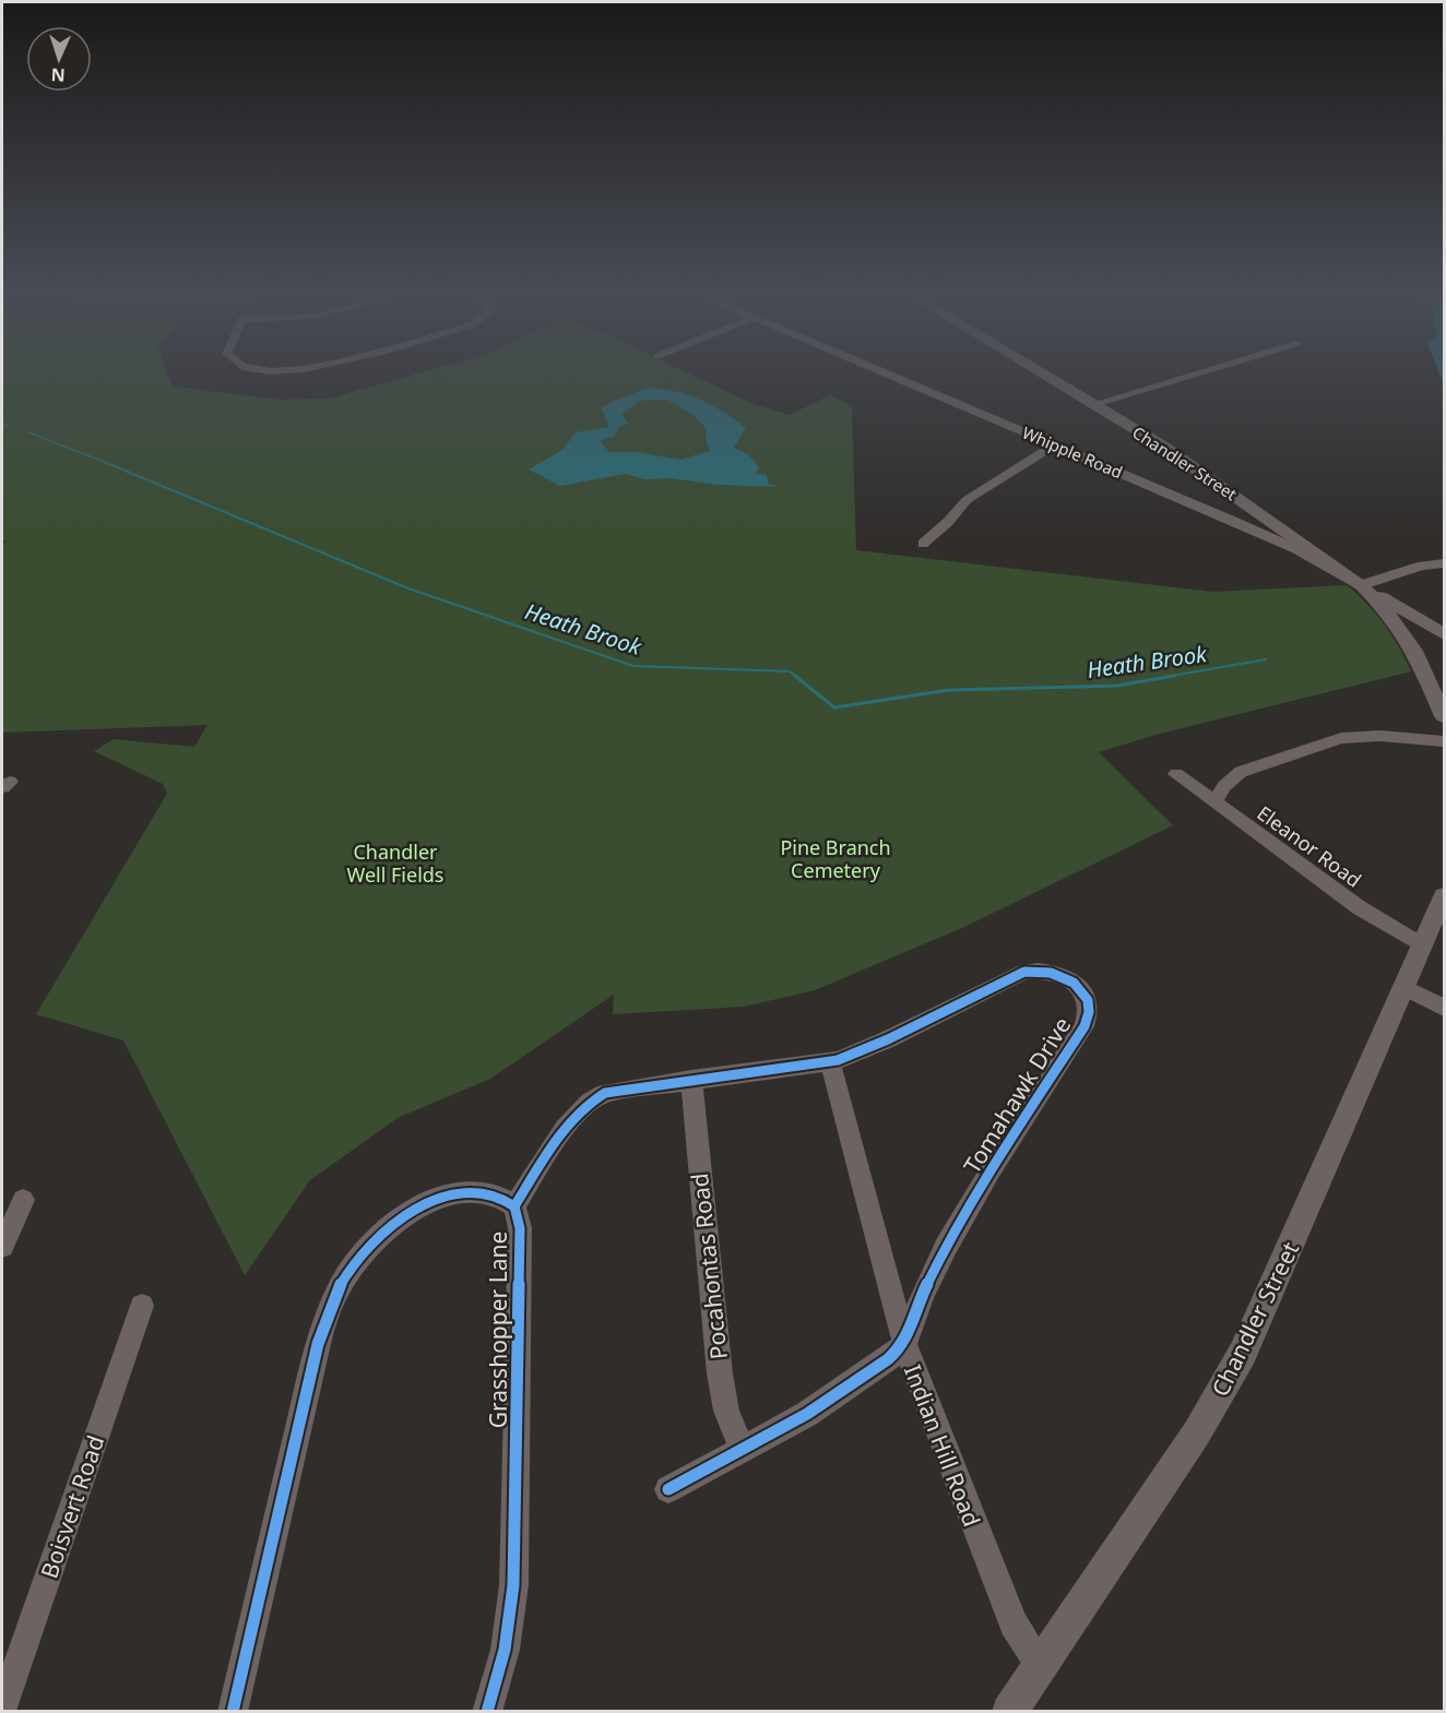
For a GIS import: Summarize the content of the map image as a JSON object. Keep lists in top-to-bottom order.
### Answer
{
  "streets": {
    "main road": ["Whipple Road", "Chandler Street"],
    "street": [
      "Eleanor Road",
      "Tomahawk Drive",
      "Pocahontas Road",
      "Grasshopper Lane",
      "Indian Hill Road",
      "Boisvert Road"
    ]
  },
  "crossings": [
    ["Whipple Road", "Chandler Street"],
    ["Chandler Street", "Eleanor Road"],
    ["Chandler Street", "Indian Hill Road"],
    ["Tomahawk Drive", "Pocahontas Road"],
    ["Tomahawk Drive", "Grasshopper Lane"],
    ["Tomahawk Drive", "Indian Hill Road"]
  ],
  "water": ["Heath Brook"],
  "parks": ["Pine Branch Cemetery", "Chandler Well Fields"],
  "north": "bottom"
}
